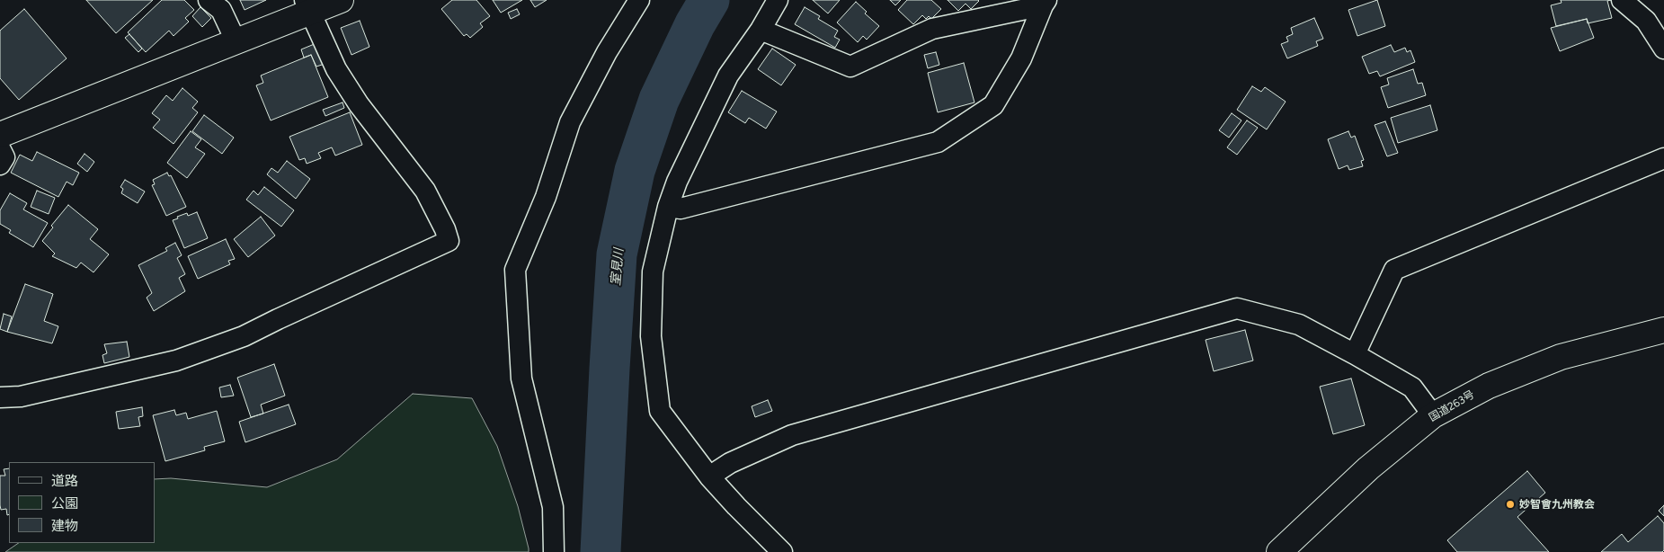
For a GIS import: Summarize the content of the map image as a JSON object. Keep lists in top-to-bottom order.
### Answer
{
  "streets": {
    "main road": ["国道263号"]
  },
  "water": ["室見川"],
  "places": ["妙智會九州教会"],
  "legend": ["道路", "公園", "建物"]
}
